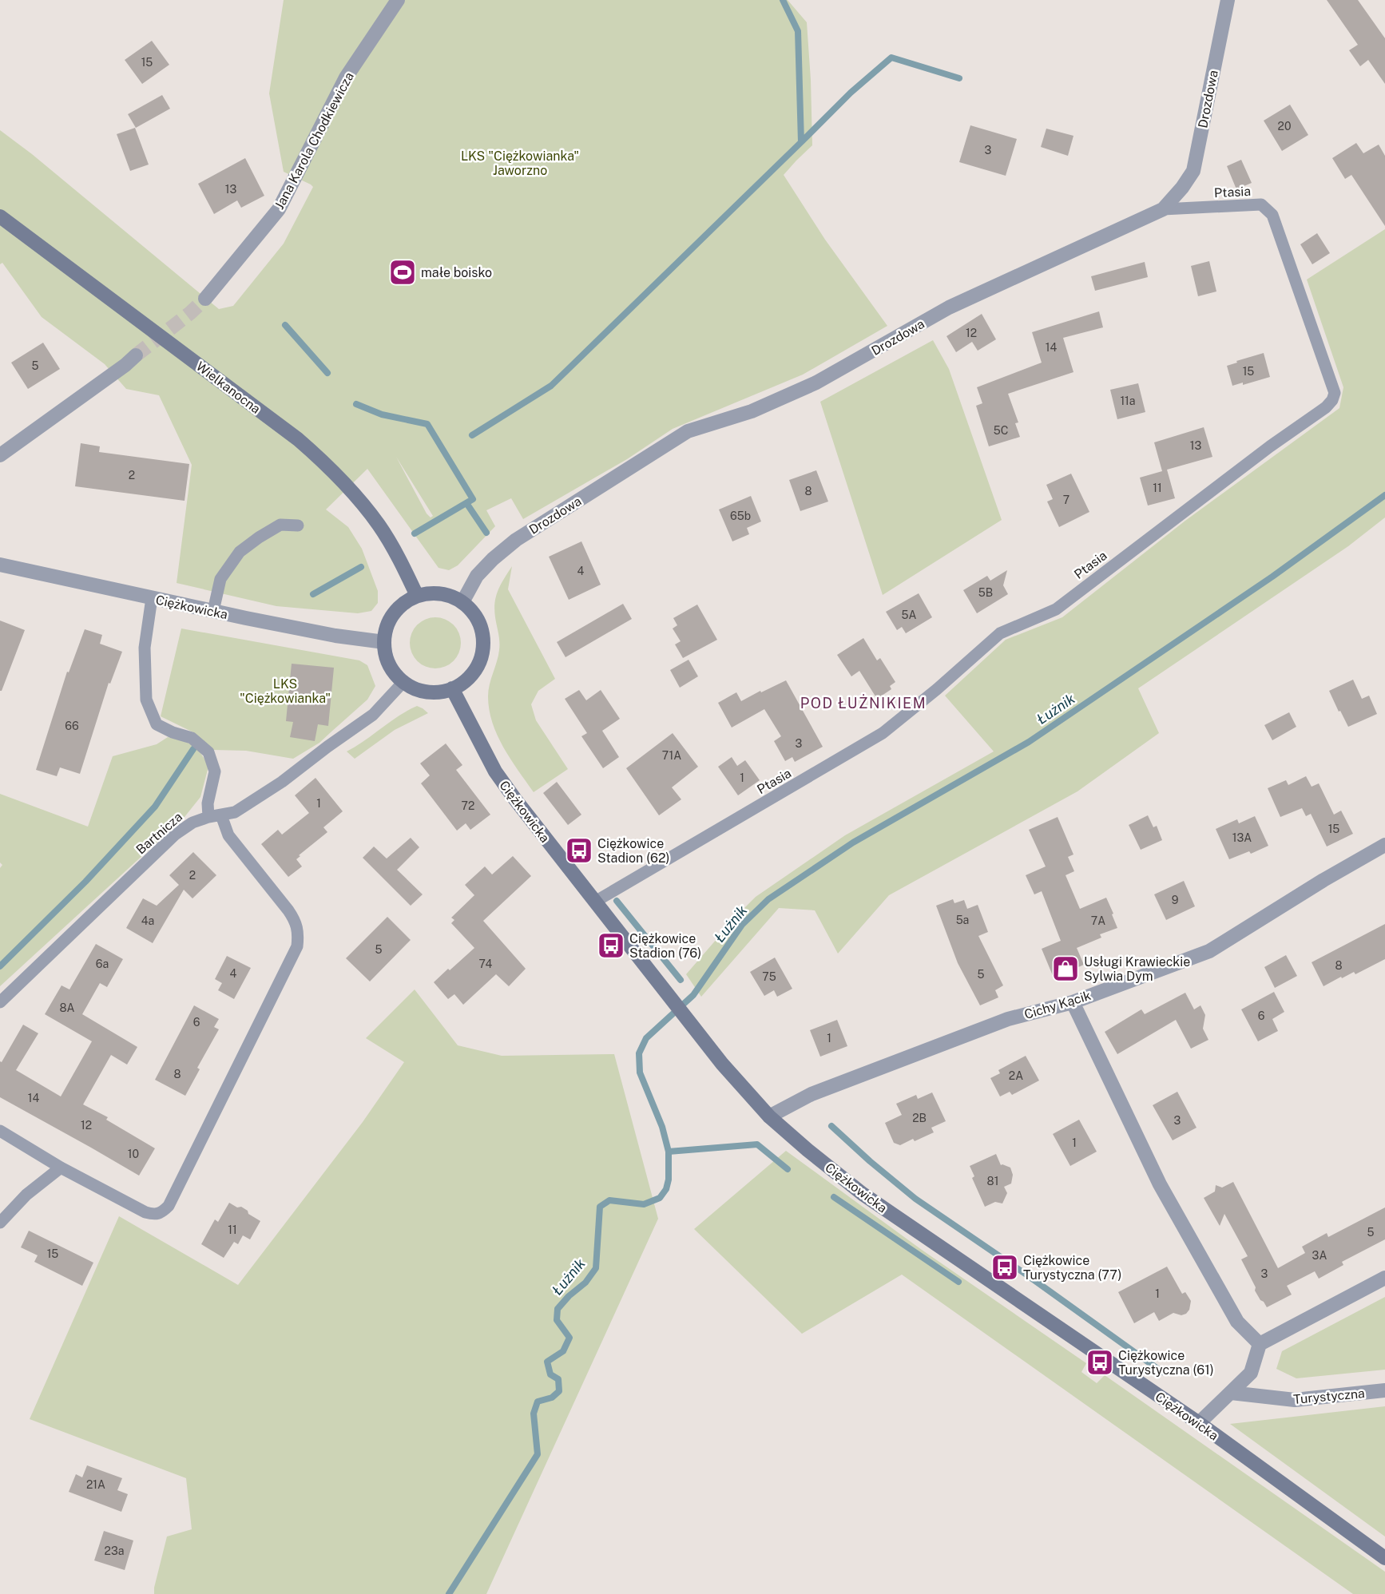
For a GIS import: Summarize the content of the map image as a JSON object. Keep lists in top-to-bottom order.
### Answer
{
  "streets": {
    "street": [
      "Drozdowa",
      "Jana Karola Chodkiewicza",
      "Wielkanocna",
      "Ciężkowicka",
      "Cichy Kącik",
      "Turystyczna"
    ],
    "lane": ["Ptasia", "Bartnicza"]
  },
  "crossings": [
    ["Drozdowa", "Ptasia"],
    ["Drozdowa", "Wielkanocna"],
    ["Drozdowa", "Ciężkowicka"],
    ["Drozdowa", "Bartnicza"],
    ["Ptasia", "Ciężkowicka"],
    ["Wielkanocna", "Ciężkowicka"],
    ["Wielkanocna", "Bartnicza"],
    ["Ciężkowicka", "Bartnicza"],
    ["Ciężkowicka", "Cichy Kącik"]
  ],
  "districts": ["POD ŁUŻNIKIEM"],
  "water": ["Łużnik"],
  "parks": ["LKS \"Ciężkowianka\" Jaworzno", "LKS \"Ciężkowianka\""],
  "places": {
    "sports": ["małe boisko"],
    "bus stop": [
      "Ciężkowice Stadion (62)",
      "Ciężkowice Stadion (76)",
      "Ciężkowice Turystyczna (77)",
      "Ciężkowice Turystyczna (61)"
    ],
    "shop": ["Usługi Krawieckie Sylwia Dym"]
  },
  "house_numbers": [
    "15",
    "20",
    "3",
    "13",
    "12",
    "14",
    "5",
    "15",
    "11a",
    "5C",
    "13",
    "2",
    "11",
    "8",
    "7",
    "65b",
    "4",
    "5B",
    "5A",
    "66",
    "3",
    "71A",
    "1",
    "1",
    "72",
    "15",
    "13A",
    "2",
    "9",
    "5a",
    "4a",
    "7A",
    "5",
    "6a",
    "74",
    "8",
    "4",
    "5",
    "75",
    "8A",
    "6",
    "6",
    "1",
    "8",
    "2A",
    "14",
    "2B",
    "3",
    "12",
    "1",
    "10",
    "81",
    "11",
    "5",
    "15",
    "3A",
    "3",
    "1",
    "21A",
    "23a"
  ]
}
